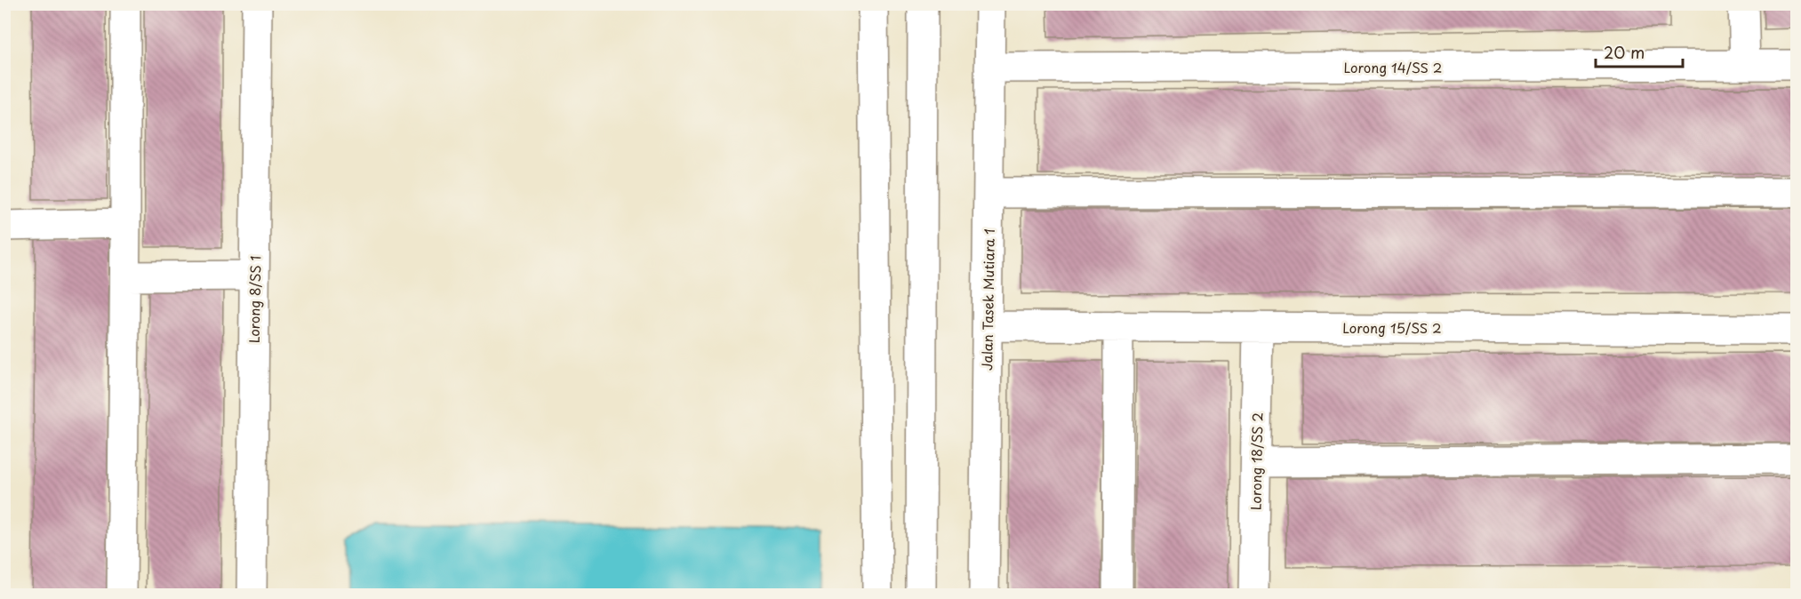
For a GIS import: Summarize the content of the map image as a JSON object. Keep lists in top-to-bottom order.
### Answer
{
  "streets": {
    "street": [
      "Lorong 14/SS 2",
      "Lorong 8/SS 1",
      "Jalan Tasek Mutiara 1",
      "Lorong 15/SS 2",
      "Lorong 18/SS 2"
    ]
  },
  "crossings": [
    ["Lorong 14/SS 2", "Jalan Tasek Mutiara 1"],
    ["Jalan Tasek Mutiara 1", "Lorong 15/SS 2"],
    ["Lorong 15/SS 2", "Lorong 18/SS 2"]
  ],
  "scale_bar": "20 m"
}
